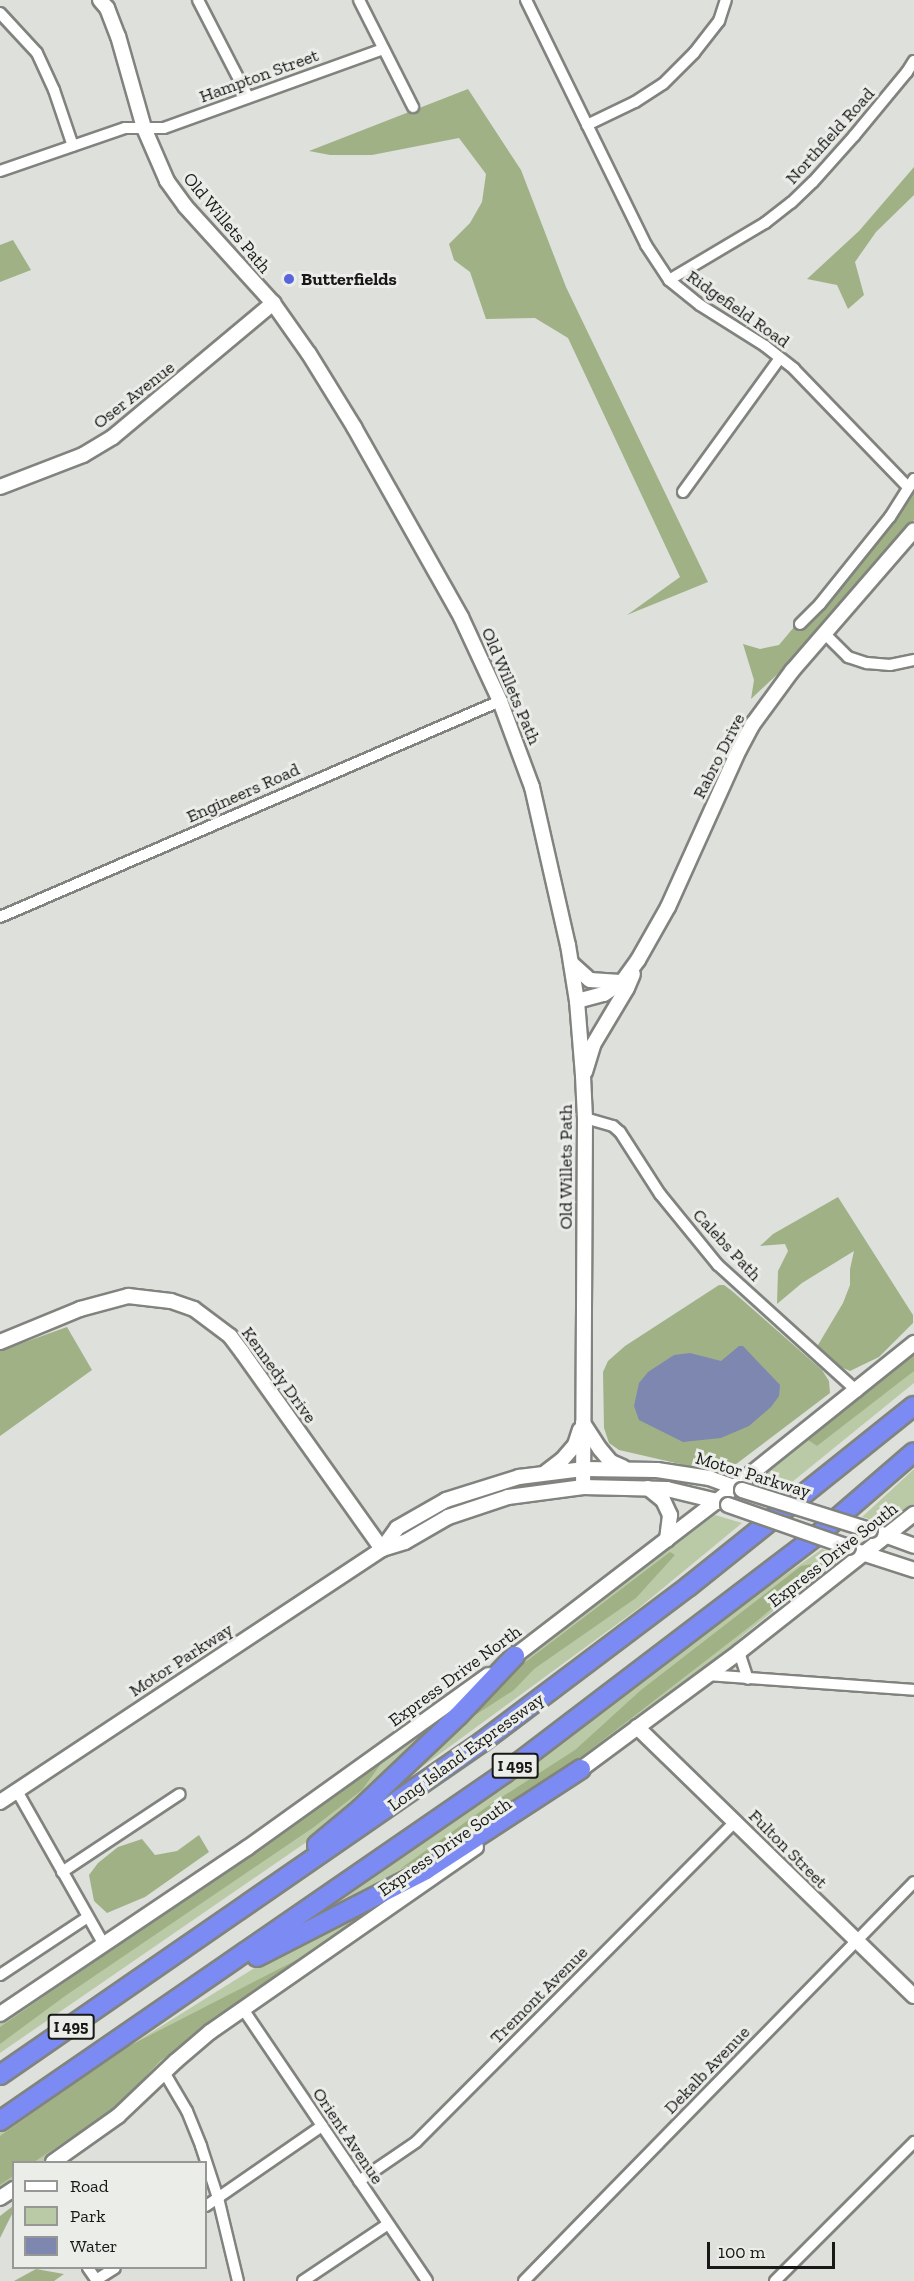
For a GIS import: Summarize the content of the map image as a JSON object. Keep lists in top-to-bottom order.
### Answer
{
  "streets": {
    "highway": ["Long Island Expressway", "I 495"],
    "main road": [
      "Old Willets Path",
      "Oser Avenue",
      "Rabro Drive",
      "Kennedy Drive",
      "Motor Parkway",
      "Express Drive South",
      "Express Drive North",
      "Fulton Street"
    ],
    "street": [
      "Hampton Street",
      "Northfield Road",
      "Ridgefield Road",
      "Engineers Road",
      "Calebs Path",
      "Tremont Avenue",
      "Dekalb Avenue",
      "Orient Avenue"
    ]
  },
  "crossings": [
    ["Hampton Street", "Old Willets Path"],
    ["Northfield Road", "Ridgefield Road"],
    ["Old Willets Path", "Oser Avenue"],
    ["Old Willets Path", "Rabro Drive"],
    ["Old Willets Path", "Engineers Road"],
    ["Old Willets Path", "Calebs Path"],
    ["Old Willets Path", "Motor Parkway"],
    ["Calebs Path", "Express Drive North"],
    ["Kennedy Drive", "Motor Parkway"],
    ["Motor Parkway", "Express Drive South"],
    ["Motor Parkway", "Express Drive North"],
    ["Express Drive South", "Fulton Street"],
    ["Express Drive South", "Orient Avenue"],
    ["Fulton Street", "Tremont Avenue"],
    ["Fulton Street", "Dekalb Avenue"],
    ["Tremont Avenue", "Orient Avenue"]
  ],
  "places": ["Butterfields"],
  "legend": ["Road", "Park", "Water"],
  "scale_bar": "100 m"
}
